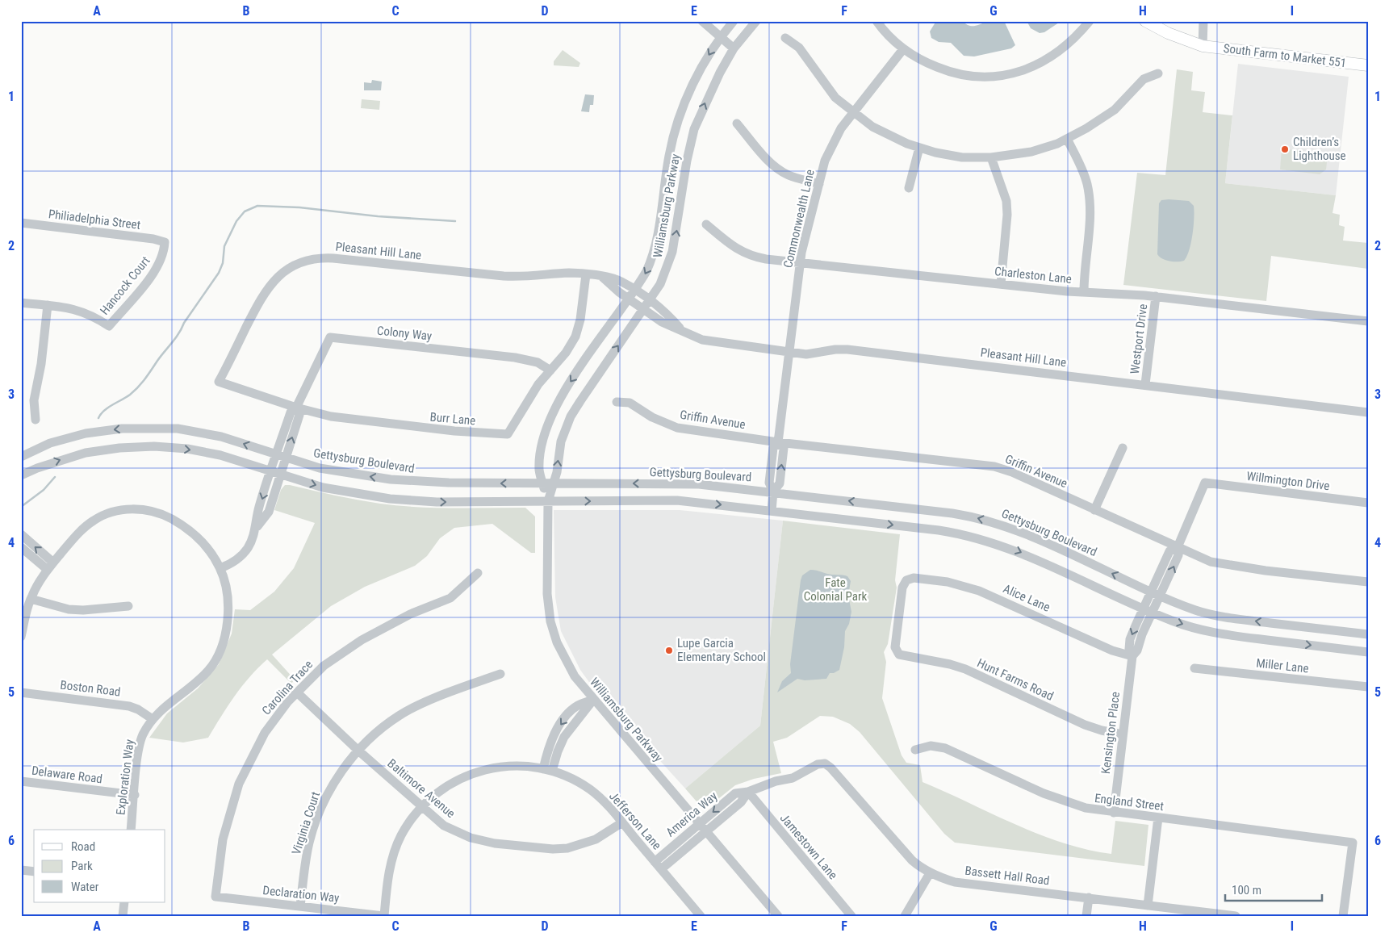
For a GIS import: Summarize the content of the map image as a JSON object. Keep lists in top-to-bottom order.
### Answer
{
  "streets": {
    "main road": ["South Farm to Market 551"],
    "street": [
      "Williamsburg Parkway",
      "Commonwealth Lane",
      "Philiadelphia Street",
      "Pleasant Hill Lane",
      "Charleston Lane",
      "Hancock Court",
      "Colony Way",
      "Westport Drive",
      "Burr Lane",
      "Griffin Avenue",
      "Gettysburg Boulevard",
      "Willmington Drive",
      "Alice Lane",
      "Miller Lane",
      "Hunt Farms Road",
      "Carolina Trace",
      "Boston Road",
      "Kensington Place",
      "Delaware Road",
      "Exploration Way",
      "Baltimore Avenue",
      "England Street",
      "America Way",
      "Jefferson Lane",
      "Virginia Court",
      "Jamestown Lane",
      "Bassett Hall Road",
      "Declaration Way"
    ]
  },
  "crossings": [
    ["Williamsburg Parkway", "Pleasant Hill Lane"],
    ["Williamsburg Parkway", "Gettysburg Boulevard"],
    ["Williamsburg Parkway", "America Way"],
    ["Commonwealth Lane", "Pleasant Hill Lane"],
    ["Commonwealth Lane", "Charleston Lane"],
    ["Commonwealth Lane", "Griffin Avenue"],
    ["Commonwealth Lane", "Gettysburg Boulevard"],
    ["Philiadelphia Street", "Hancock Court"],
    ["Pleasant Hill Lane", "Westport Drive"],
    ["Pleasant Hill Lane", "Burr Lane"],
    ["Charleston Lane", "Westport Drive"],
    ["Colony Way", "Burr Lane"],
    ["Colony Way", "Gettysburg Boulevard"],
    ["Colony Way", "Exploration Way"],
    ["Griffin Avenue", "Kensington Place"],
    ["Gettysburg Boulevard", "Kensington Place"],
    ["Willmington Drive", "Kensington Place"],
    ["Alice Lane", "Hunt Farms Road"],
    ["Alice Lane", "Kensington Place"],
    ["Hunt Farms Road", "Kensington Place"],
    ["Carolina Trace", "Baltimore Avenue"],
    ["Carolina Trace", "Declaration Way"],
    ["Boston Road", "Exploration Way"],
    ["Kensington Place", "England Street"],
    ["Delaware Road", "Exploration Way"],
    ["Baltimore Avenue", "Jefferson Lane"],
    ["Baltimore Avenue", "Virginia Court"],
    ["America Way", "Jefferson Lane"],
    ["America Way", "Jamestown Lane"],
    ["America Way", "Bassett Hall Road"],
    ["Jefferson Lane", "Declaration Way"],
    ["Virginia Court", "Declaration Way"]
  ],
  "parks": ["Fate Colonial Park"],
  "places": ["Children’s Lighthouse", "Lupe Garcia Elementary School"],
  "legend": ["Road", "Park", "Water"],
  "scale_bar": "100 m",
  "grid": {
    "columns": [
      "A",
      "B",
      "C",
      "D",
      "E",
      "F",
      "G",
      "H",
      "I"
    ],
    "rows": [
      "1",
      "2",
      "3",
      "4",
      "5",
      "6"
    ]
  }
}
